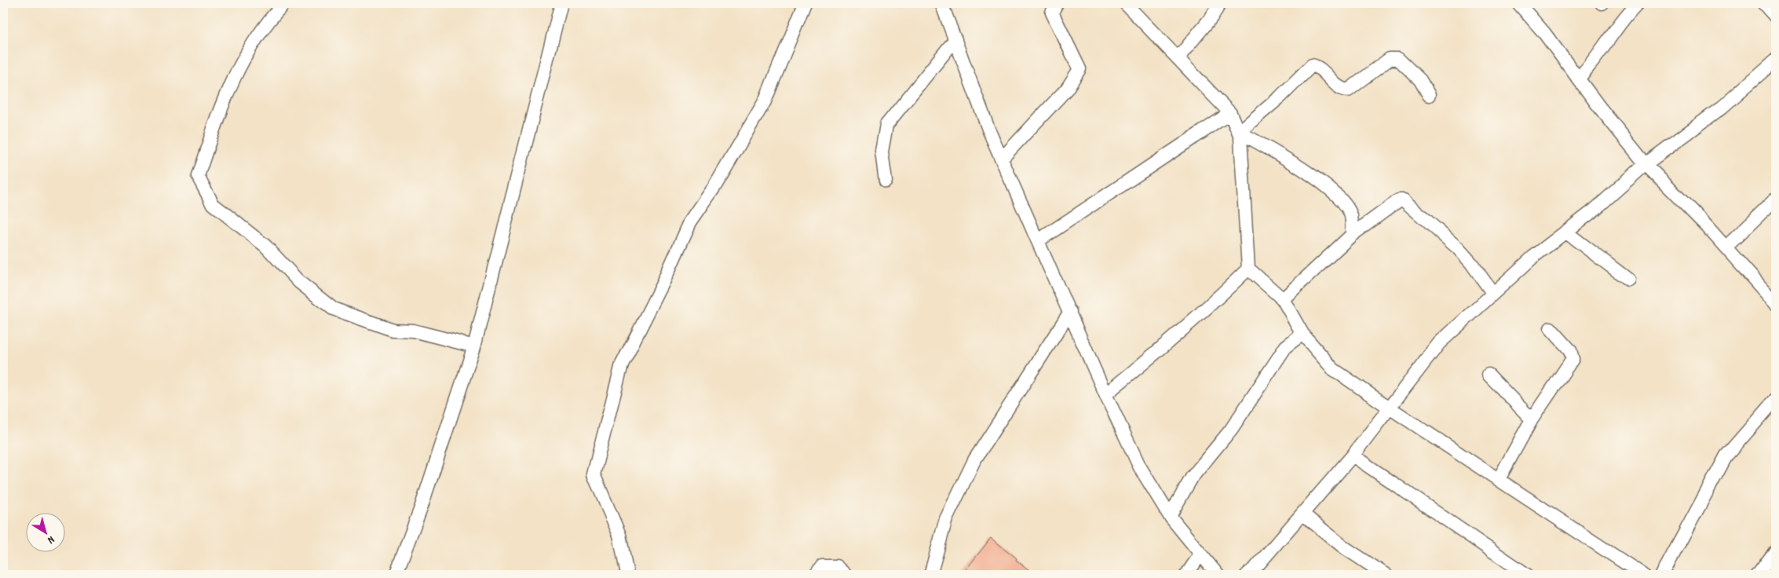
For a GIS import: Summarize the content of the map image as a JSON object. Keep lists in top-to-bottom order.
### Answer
{
  "north": "bottom right"
}
